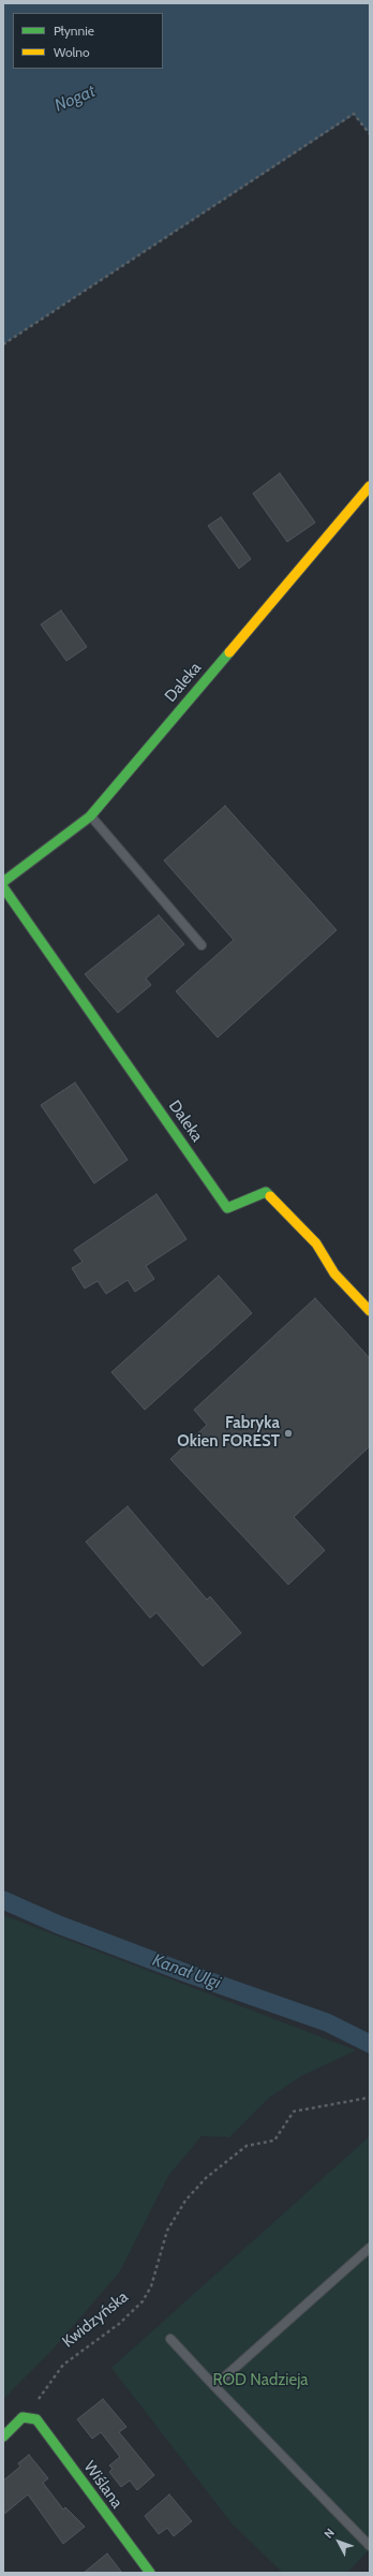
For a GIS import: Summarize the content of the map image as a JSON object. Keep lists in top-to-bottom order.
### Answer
{
  "streets": {
    "street": ["Daleka", "Wiślana"],
    "path": ["Kwidzyńska"]
  },
  "crossings": [
    ["Kwidzyńska", "Wiślana"]
  ],
  "water": ["Nogat", "Kanał Ulgi"],
  "parks": ["ROD Nadzieja"],
  "places": ["Fabryka Okien FOREST"],
  "legend": ["Płynnie", "Wolno"],
  "north": "top left"
}
